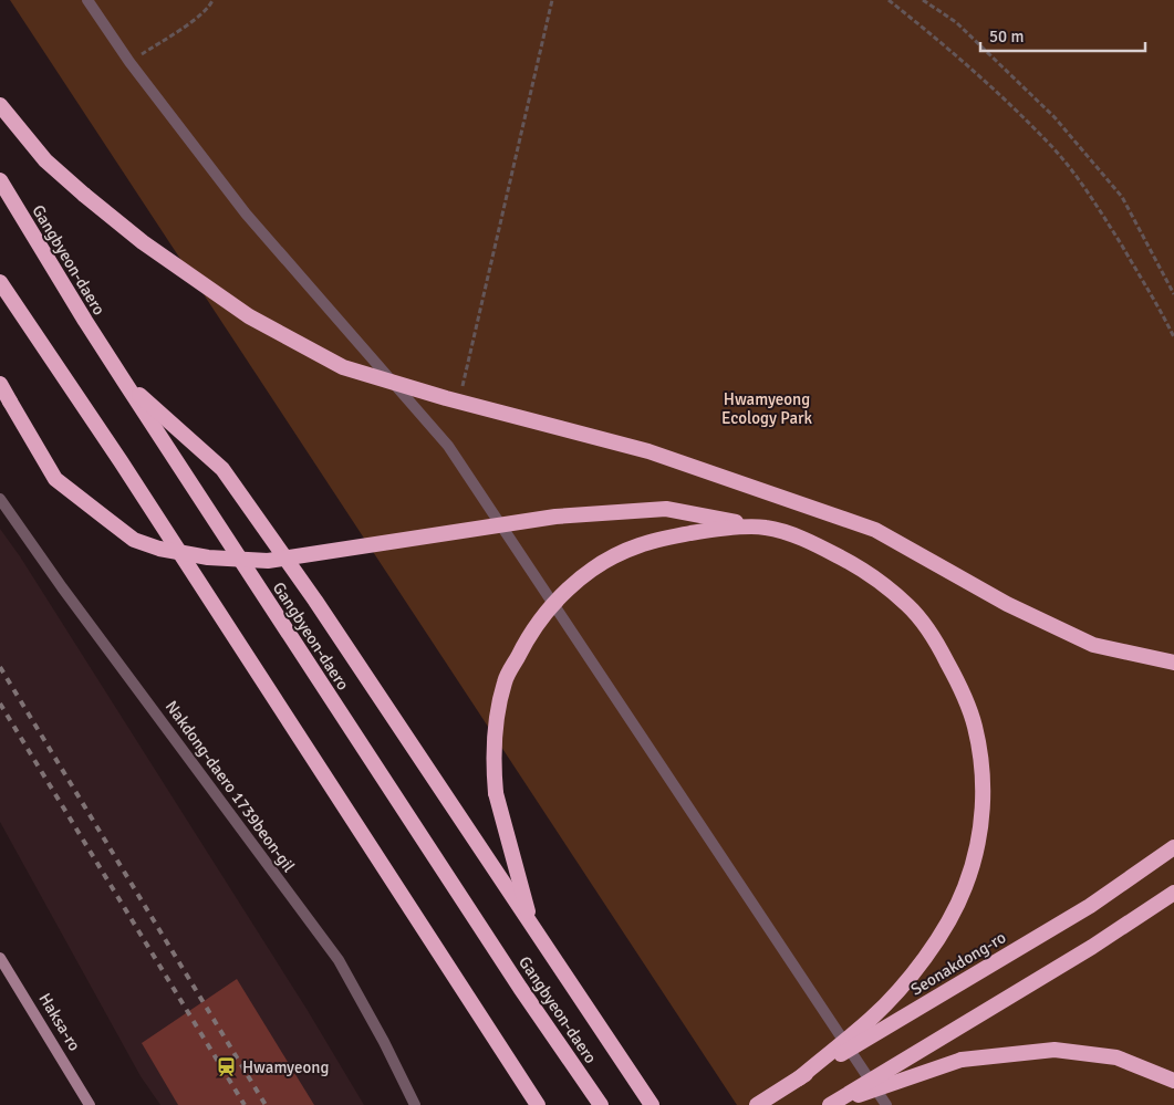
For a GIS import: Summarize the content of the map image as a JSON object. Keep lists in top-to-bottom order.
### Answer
{
  "streets": {
    "highway": ["Gangbyeon-daero", "Seonakdong-ro"],
    "main road": ["Haksa-ro"],
    "street": ["Nakdong-daero 1739beon-gil"]
  },
  "parks": ["Hwamyeong Ecology Park"],
  "places": {
    "station": ["Hwamyeong"]
  },
  "scale_bar": "50 m"
}
